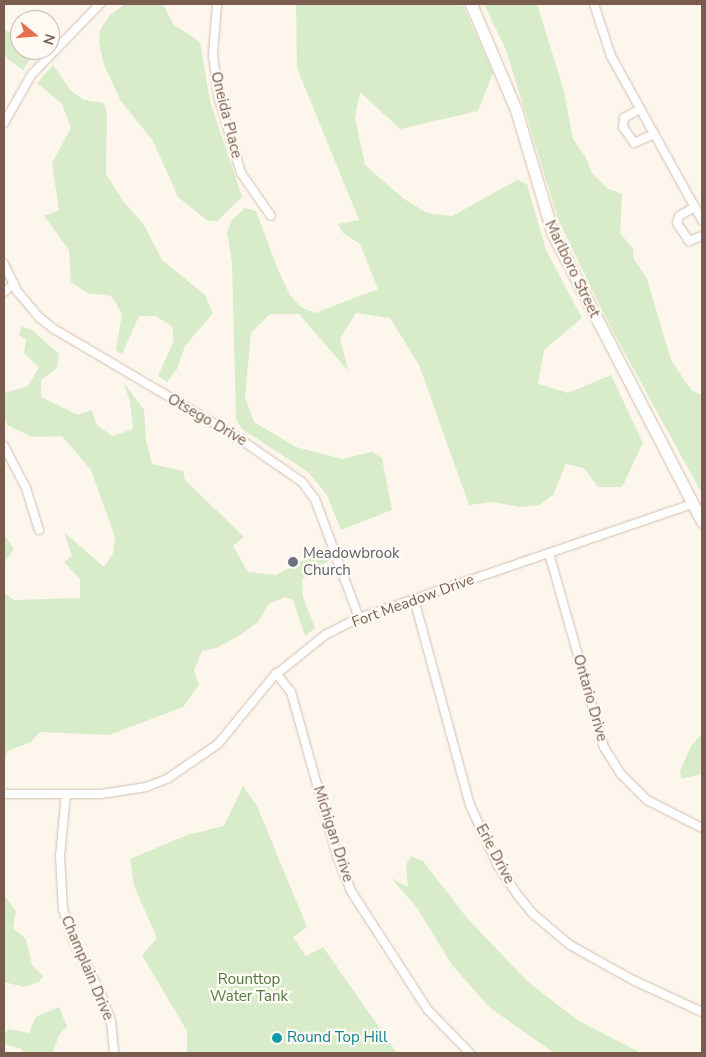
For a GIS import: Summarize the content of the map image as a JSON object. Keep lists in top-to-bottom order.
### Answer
{
  "streets": {
    "street": [
      "Oneida Place",
      "Marlboro Street",
      "Otsego Drive",
      "Fort Meadow Drive",
      "Ontario Drive",
      "Michigan Drive",
      "Erie Drive",
      "Champlain Drive"
    ]
  },
  "crossings": [
    ["Marlboro Street", "Fort Meadow Drive"],
    ["Otsego Drive", "Fort Meadow Drive"],
    ["Fort Meadow Drive", "Ontario Drive"],
    ["Fort Meadow Drive", "Michigan Drive"],
    ["Fort Meadow Drive", "Erie Drive"],
    ["Fort Meadow Drive", "Champlain Drive"]
  ],
  "parks": ["Rounttop Water Tank"],
  "places": ["Meadowbrook Church", "Round Top Hill"],
  "north": "right"
}
